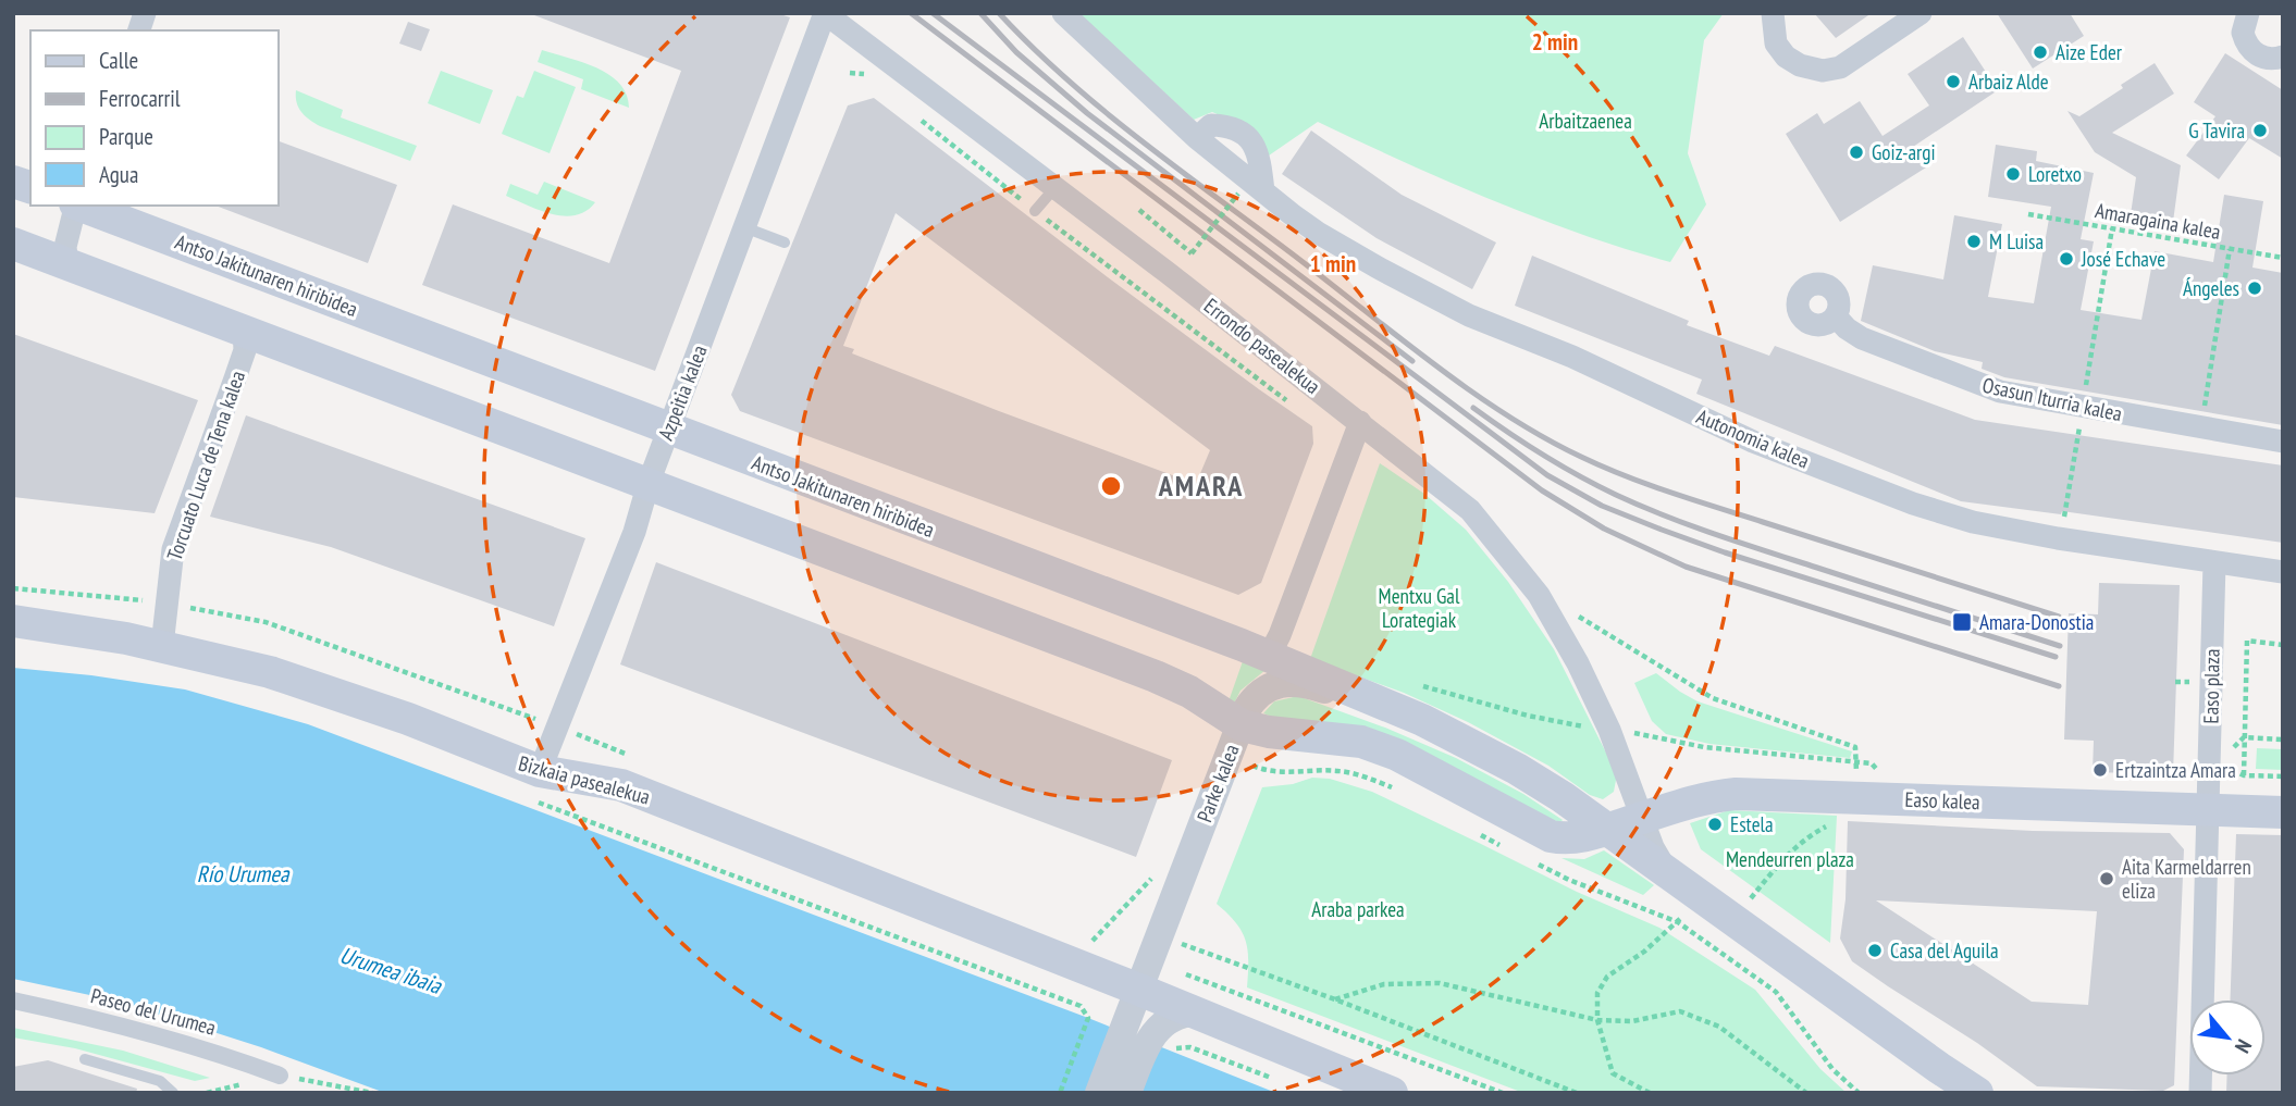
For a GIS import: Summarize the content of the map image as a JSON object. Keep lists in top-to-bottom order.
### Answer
{
  "streets": {
    "main road": ["Antso Jakitunaren hiribidea", "Bizkaia pasealekua", "Easo kalea"],
    "street": [
      "Errondo pasealekua",
      "Azpeitia kalea",
      "Osasun Iturria kalea",
      "Autonomia kalea",
      "Torcuato Luca de Tena kalea",
      "Easo plaza",
      "Parke kalea",
      "Paseo del Urumea"
    ],
    "path": ["Amaragaina kalea"]
  },
  "crossings": [
    ["Antso Jakitunaren hiribidea", "Azpeitia kalea"],
    ["Antso Jakitunaren hiribidea", "Parke kalea"],
    ["Antso Jakitunaren hiribidea", "Easo kalea"],
    ["Errondo pasealekua", "Azpeitia kalea"],
    ["Azpeitia kalea", "Bizkaia pasealekua"],
    ["Autonomia kalea", "Easo plaza"],
    ["Torcuato Luca de Tena kalea", "Bizkaia pasealekua"],
    ["Easo plaza", "Easo kalea"],
    ["Bizkaia pasealekua", "Parke kalea"]
  ],
  "districts": ["AMARA"],
  "water": ["Río Urumea", "Urumea ibaia"],
  "parks": [
    "Arbaitzaenea",
    "Mentxu Gal Lorategiak",
    "Mendeurren plaza",
    "Araba parkea"
  ],
  "places": {
    "other": [
      "Aize Eder",
      "Arbaiz Alde",
      "G Tavira",
      "Goiz-argi",
      "Loretxo",
      "M Luisa",
      "José Echave",
      "Ángeles",
      "Ertzaintza Amara",
      "Estela",
      "Aita Karmeldarren eliza",
      "Casa del Aguila"
    ],
    "transit": ["Amara-Donostia"]
  },
  "legend": [
    "Calle",
    "Ferrocarril",
    "Parque",
    "Agua"
  ],
  "north": "bottom right",
  "rings": ["2 min", "1 min"]
}
